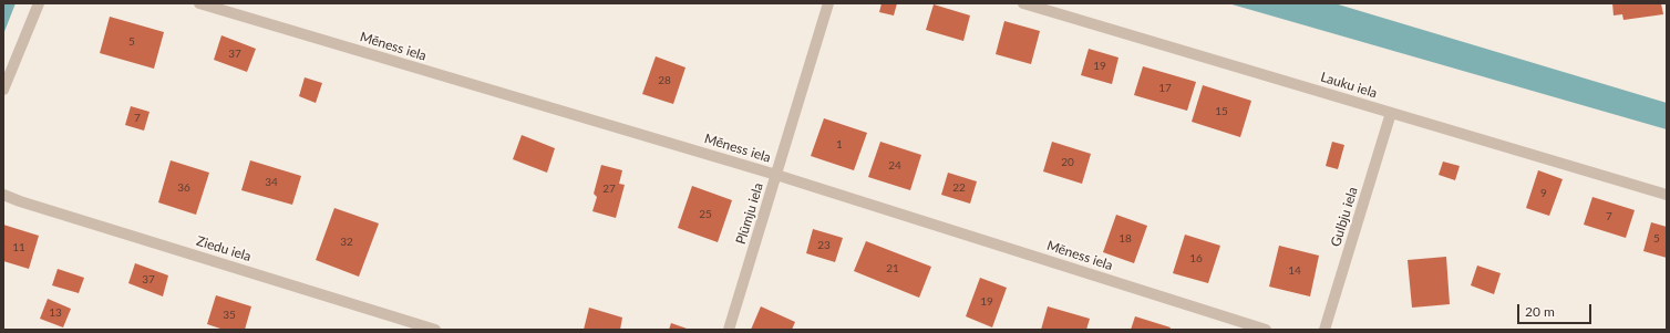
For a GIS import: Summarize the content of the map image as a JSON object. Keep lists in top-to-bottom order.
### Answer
{
  "streets": {
    "street": [
      "Mēness iela",
      "Lauku iela",
      "Plūmju iela",
      "Gulbju iela",
      "Ziedu iela"
    ]
  },
  "crossings": [
    ["Mēness iela", "Plūmju iela"],
    ["Lauku iela", "Gulbju iela"]
  ],
  "house_numbers": [
    "5",
    "37",
    "19",
    "28",
    "17",
    "15",
    "7",
    "1",
    "20",
    "24",
    "34",
    "36",
    "22",
    "27",
    "9",
    "25",
    "7",
    "18",
    "5",
    "32",
    "23",
    "11",
    "16",
    "21",
    "14",
    "37",
    "19",
    "13",
    "35"
  ],
  "scale_bar": "20 m"
}
